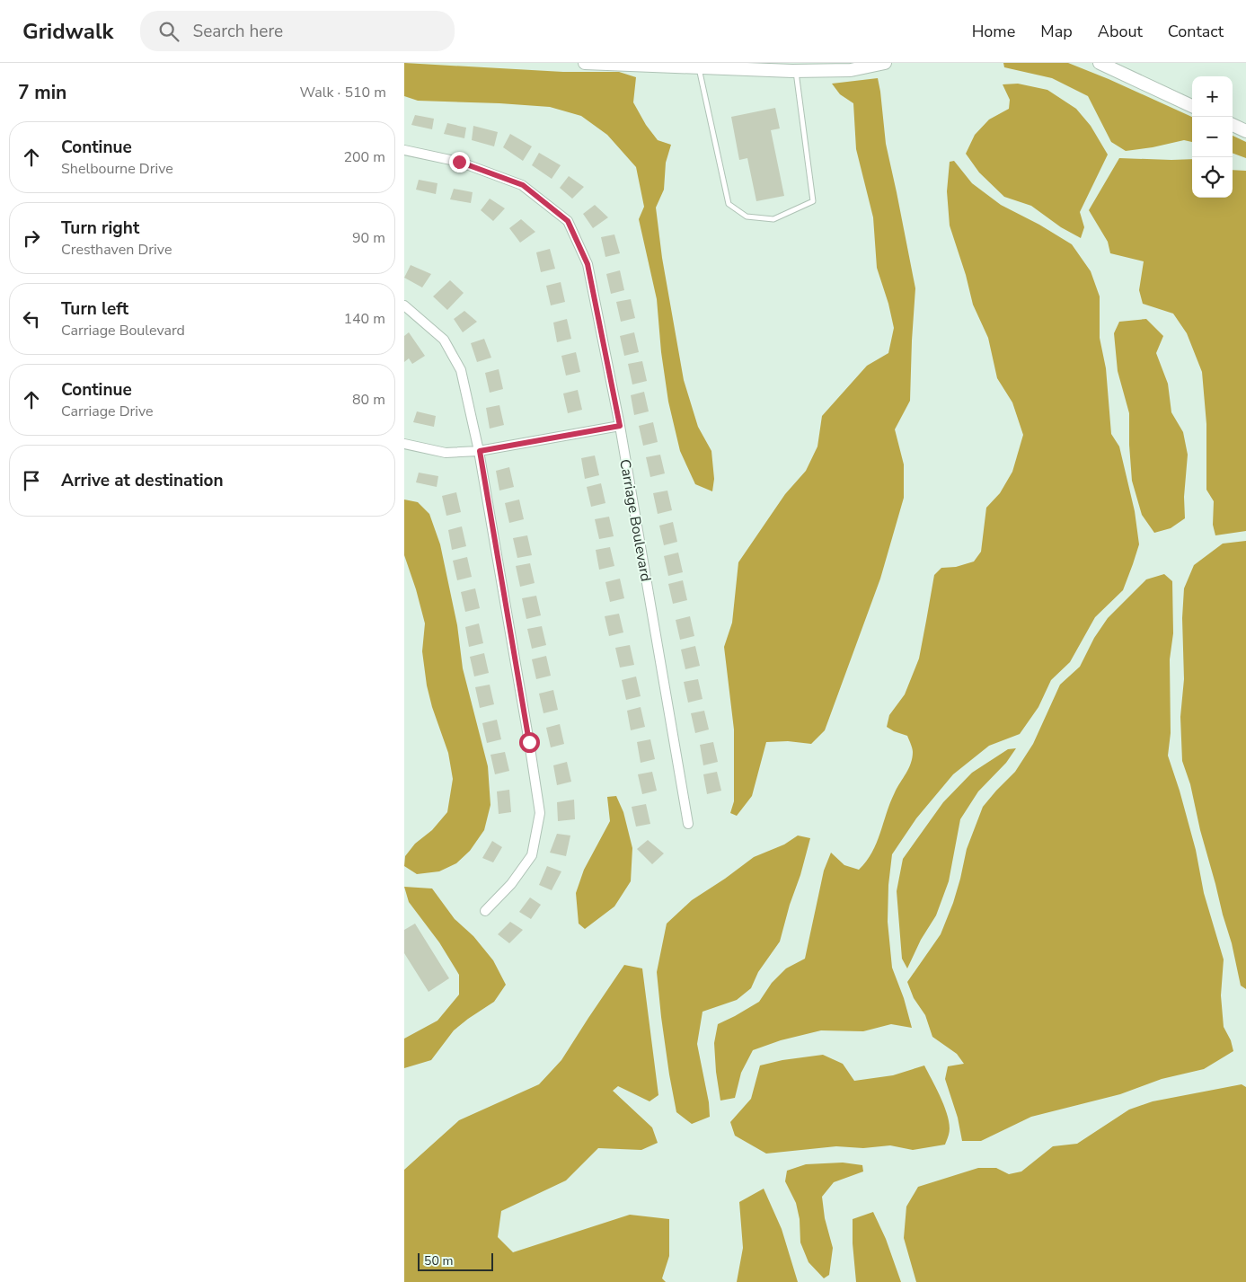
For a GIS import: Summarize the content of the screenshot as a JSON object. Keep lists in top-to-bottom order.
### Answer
{
  "streets": {
    "street": ["Carriage Boulevard"]
  },
  "scale_bar": "50 m",
  "page": {
    "header": "Gridwalk",
    "search": "Search here",
    "nav": [
      "Home",
      "Map",
      "About",
      "Contact"
    ],
    "heading": ["7 min", "Walk · 510 m"],
    "map_buttons": ["+", "−"],
    "list": [
      ["Continue", "Shelbourne Drive", "200 m"],
      ["Turn right", "Cresthaven Drive", "90 m"],
      ["Turn left", "Carriage Boulevard", "140 m"],
      ["Continue", "Carriage Drive", "80 m"],
      "Arrive at destination"
    ],
    "scale": "50 m"
  }
}
